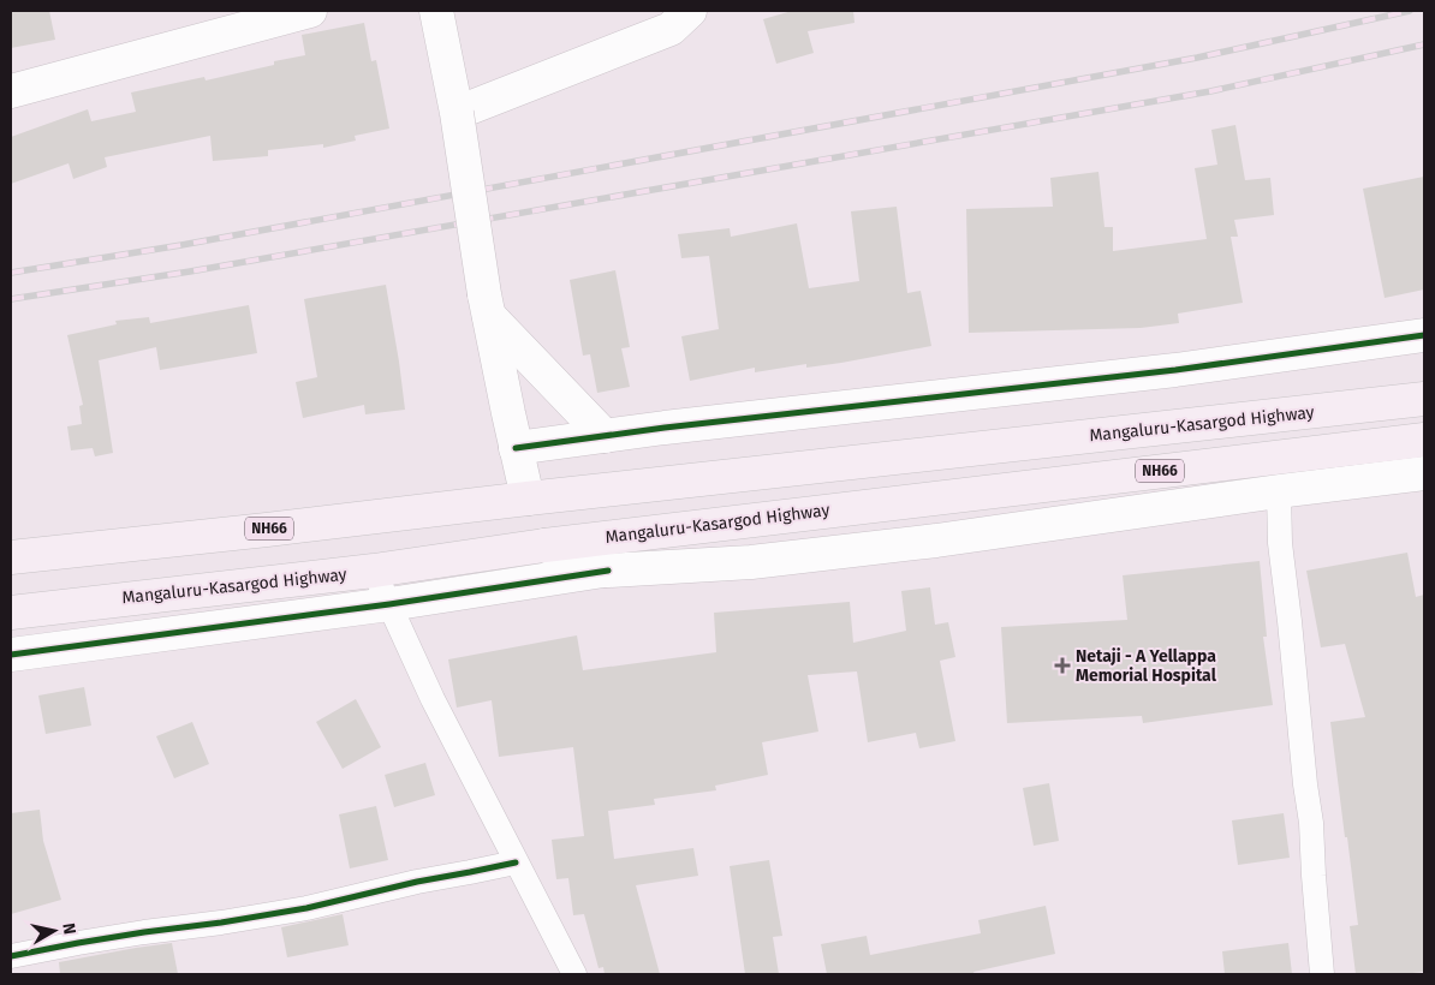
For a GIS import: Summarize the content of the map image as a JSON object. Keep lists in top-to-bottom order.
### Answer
{
  "streets": {
    "highway": ["Mangaluru-Kasargod Highway", "NH66"]
  },
  "places": {
    "health": ["Netaji - A Yellappa Memorial Hospital"]
  },
  "north": "right"
}
